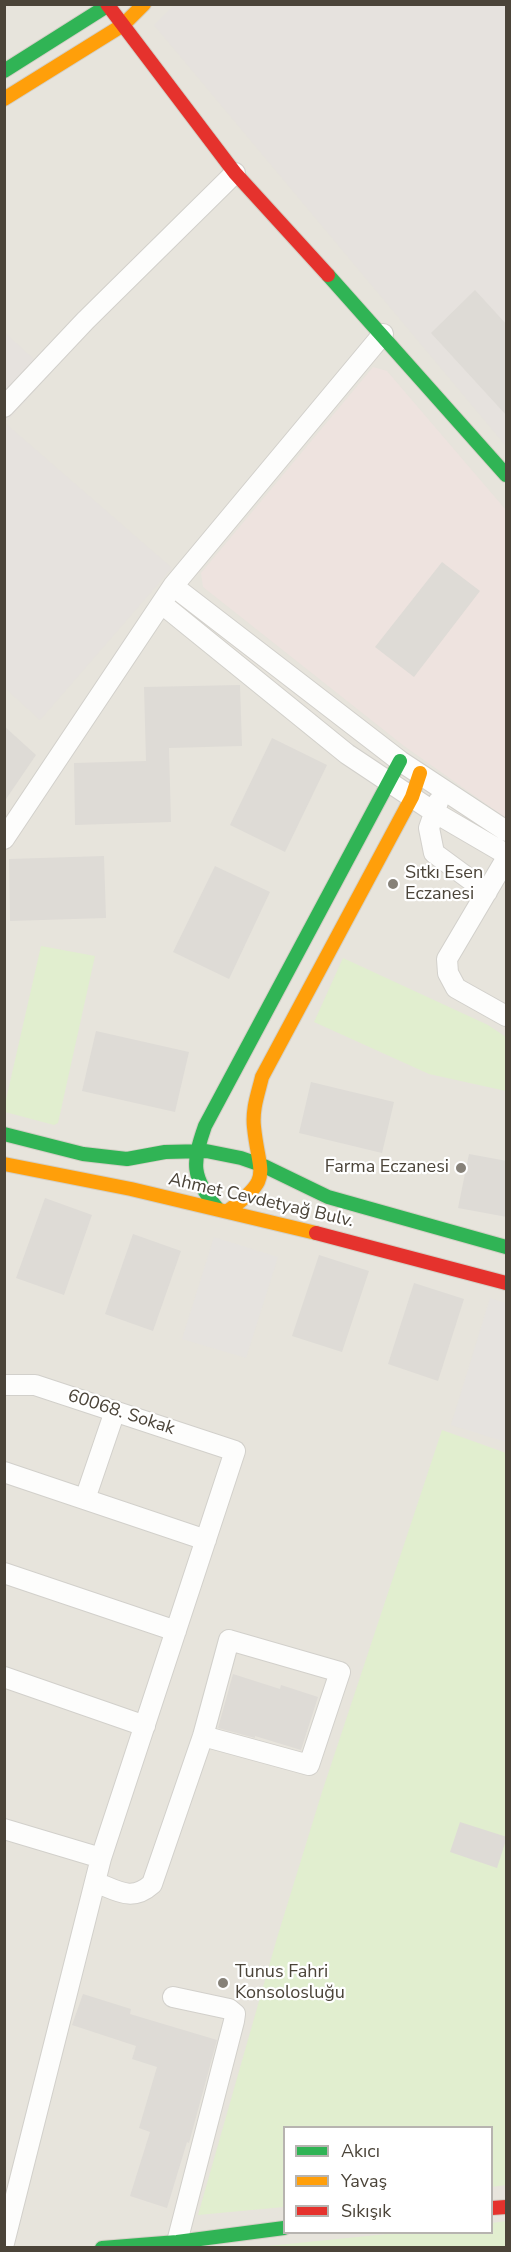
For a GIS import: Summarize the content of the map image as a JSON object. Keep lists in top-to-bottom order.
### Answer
{
  "streets": {
    "street": ["Ahmet Cevdetyağ Bulv.", "60068. Sokak"]
  },
  "places": ["Sıtkı Esen Eczanesi", "Farma Eczanesi", "Tunus Fahri Konsolosluğu"],
  "legend": ["Akıcı", "Yavaş", "Sıkışık"]
}
